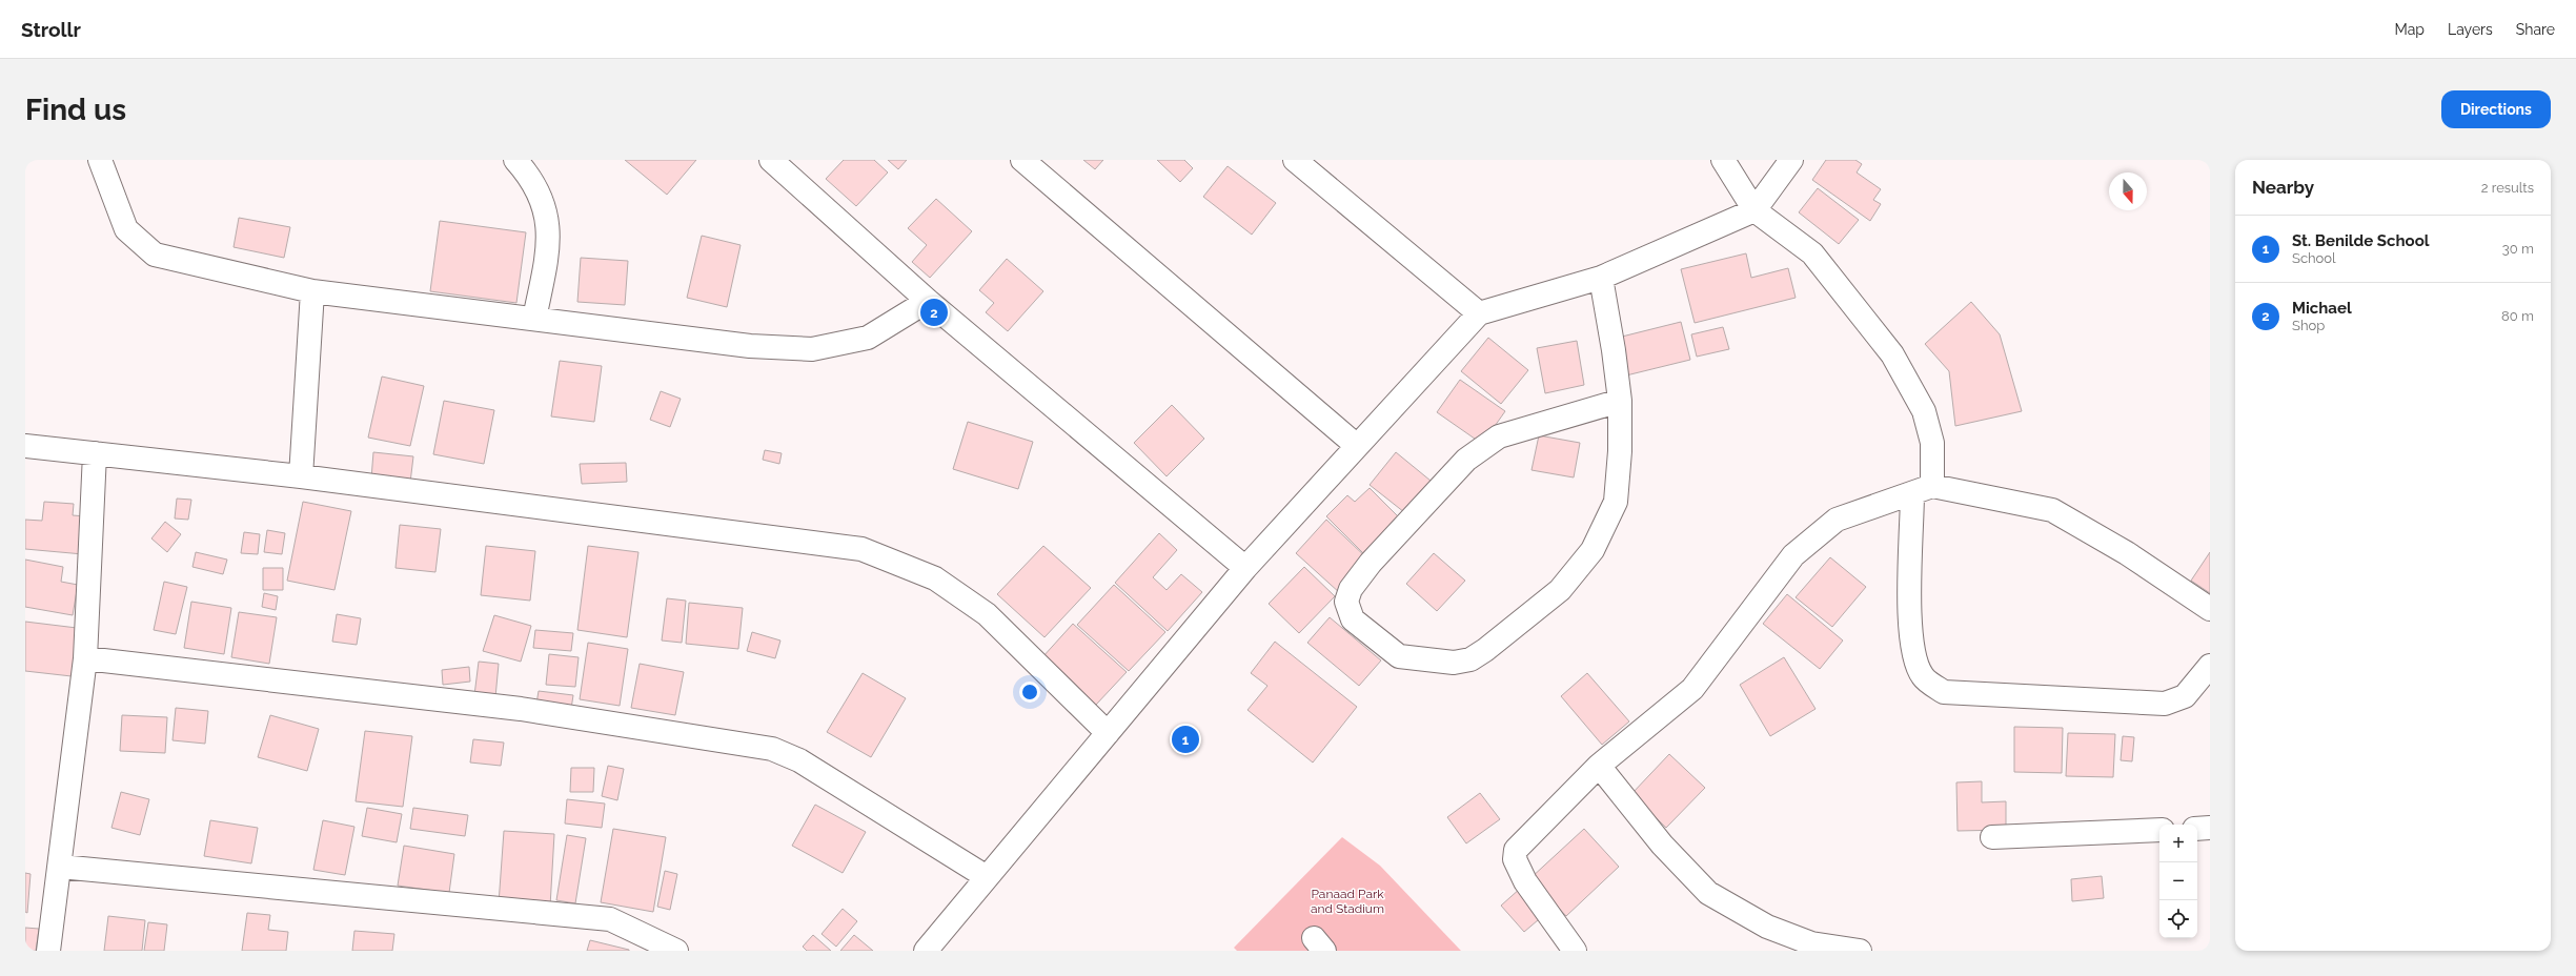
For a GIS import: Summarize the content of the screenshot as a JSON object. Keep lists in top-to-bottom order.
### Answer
{
  "parks": ["Panaad Park and Stadium"],
  "north": "bottom",
  "page": {
    "header": "Strollr",
    "nav": ["Map", "Layers", "Share"],
    "buttons": "Directions",
    "title": "Find us",
    "heading": ["Nearby", "2 results"],
    "list": [
      {
        "mark": "1",
        "name": "St. Benilde School",
        "note": "School",
        "value": "30 m"
      },
      {
        "mark": "2",
        "name": "Michael",
        "note": "Shop",
        "value": "80 m"
      }
    ],
    "pins": ["2", "1"],
    "map_buttons": ["+", "−"]
  }
}
